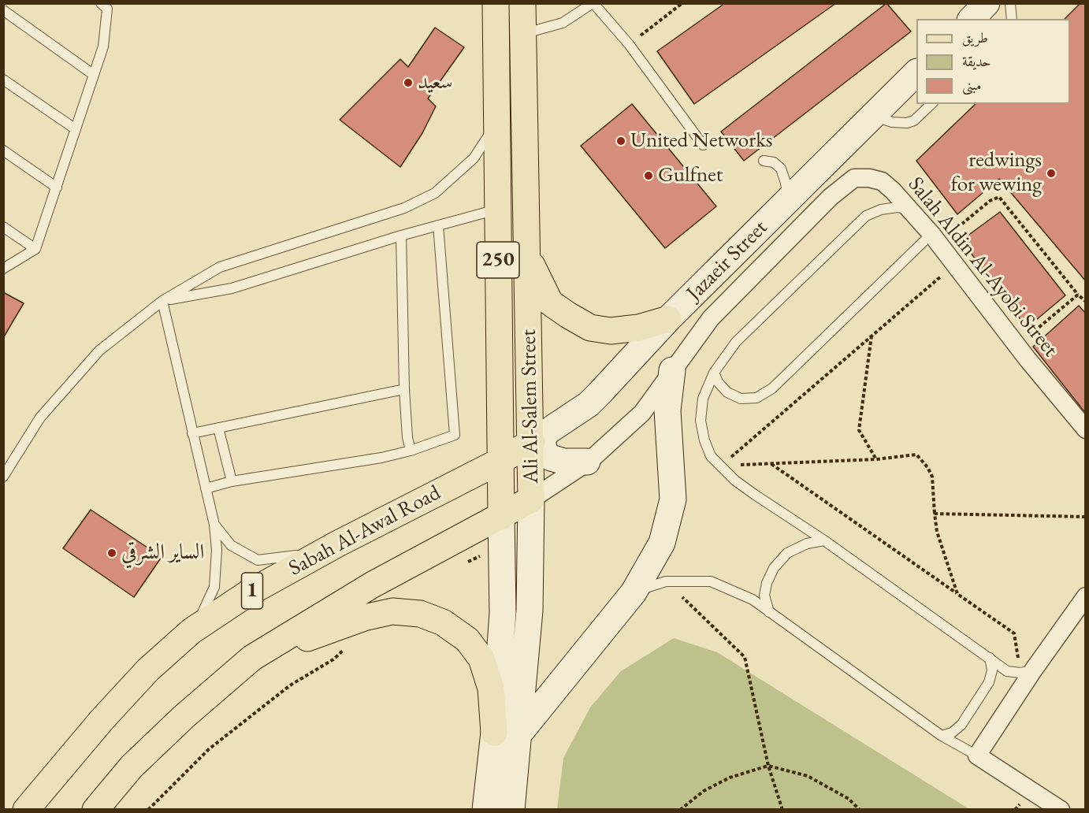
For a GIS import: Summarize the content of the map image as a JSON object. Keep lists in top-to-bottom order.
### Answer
{
  "streets": {
    "main road": [
      "250",
      "Jazaeir Street",
      "Ali Al-Salem Street",
      "Sabah Al-Awal Road",
      "1"
    ],
    "street": ["Salah Aldin Al-Ayobi Street"]
  },
  "crossings": [
    ["Jazaeir Street", "Ali Al-Salem Street"],
    ["Jazaeir Street", "Sabah Al-Awal Road"],
    ["Ali Al-Salem Street", "Sabah Al-Awal Road"]
  ],
  "places": [
    "سعيد",
    "United Networks",
    "redwings for wewing",
    "Gulfnet",
    "الساير الشرقي"
  ],
  "legend": ["طريق", "حديقة", "مبنى"]
}
